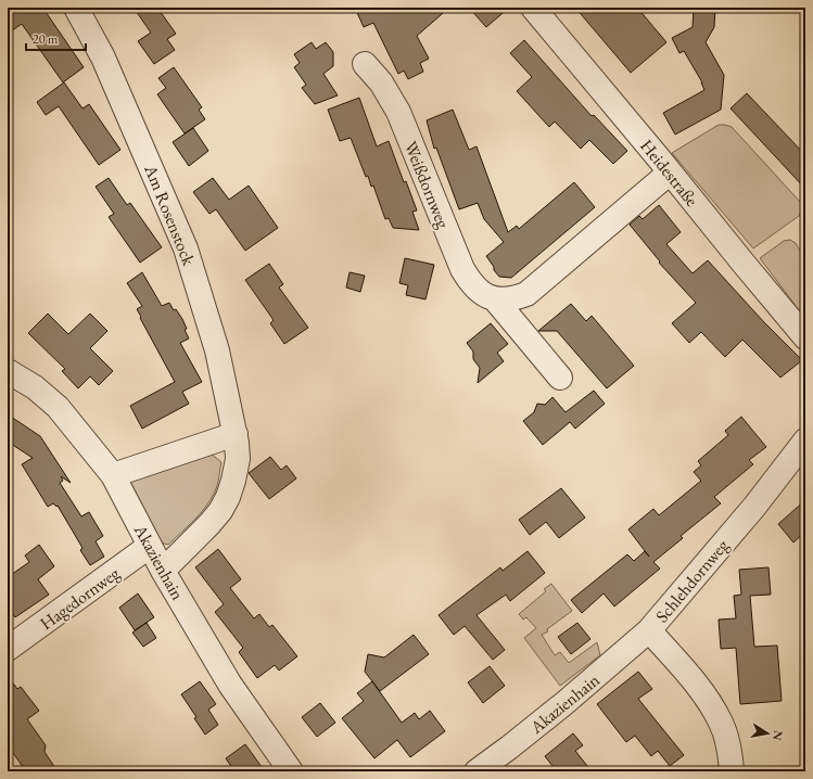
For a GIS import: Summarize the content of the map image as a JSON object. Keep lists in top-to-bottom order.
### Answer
{
  "streets": {
    "street": [
      "Heidestraße",
      "Weißdornweg",
      "Am Rosenstock",
      "Akazienhain",
      "Schlehdornweg",
      "Hagedornweg"
    ]
  },
  "crossings": [
    ["Am Rosenstock", "Akazienhain"],
    ["Akazienhain", "Schlehdornweg"],
    ["Akazienhain", "Hagedornweg"]
  ],
  "scale_bar": "20 m",
  "north": "right"
}
